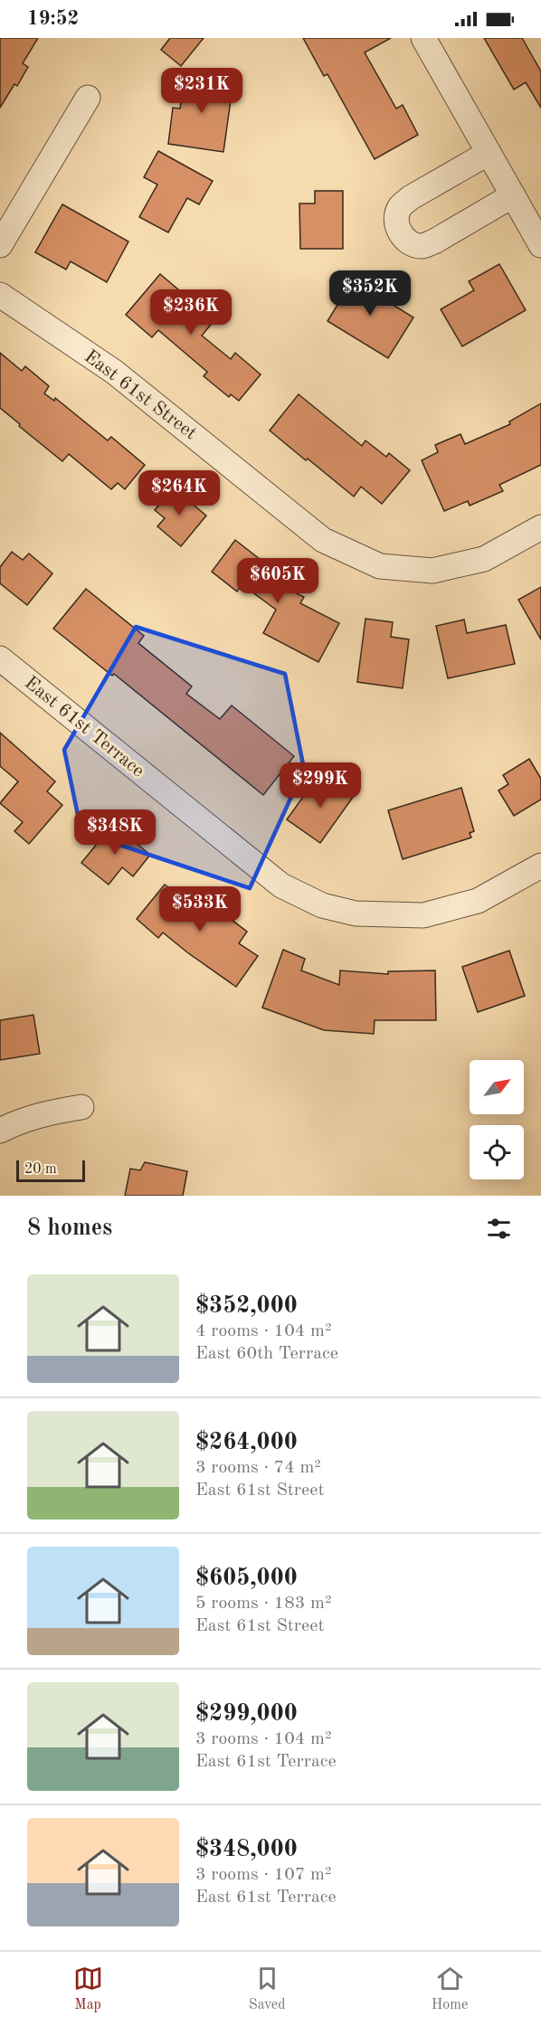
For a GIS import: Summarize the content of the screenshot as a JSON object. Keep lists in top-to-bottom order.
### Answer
{
  "streets": {
    "street": ["East 61st Street", "East 61st Terrace"]
  },
  "scale_bar": "20 m",
  "north": "top right",
  "page": {
    "status": "19:52",
    "price": [
      "$231K",
      "$352K",
      "$236K",
      "$264K",
      "$605K",
      "$299K",
      "$348K",
      "$533K"
    ],
    "scale": "20 m",
    "heading": "8 homes",
    "list": [
      {
        "name": "$352,000",
        "note": "4 rooms · 104 m² · East 60th Terrace"
      },
      {
        "name": "$264,000",
        "note": "3 rooms · 74 m² · East 61st Street"
      },
      {
        "name": "$605,000",
        "note": "5 rooms · 183 m² · East 61st Street"
      },
      {
        "name": "$299,000",
        "note": "3 rooms · 104 m² · East 61st Terrace"
      },
      {
        "name": "$348,000",
        "note": "3 rooms · 107 m² · East 61st Terrace"
      }
    ],
    "tabs": ["Map", "Saved", "Home"]
  }
}
